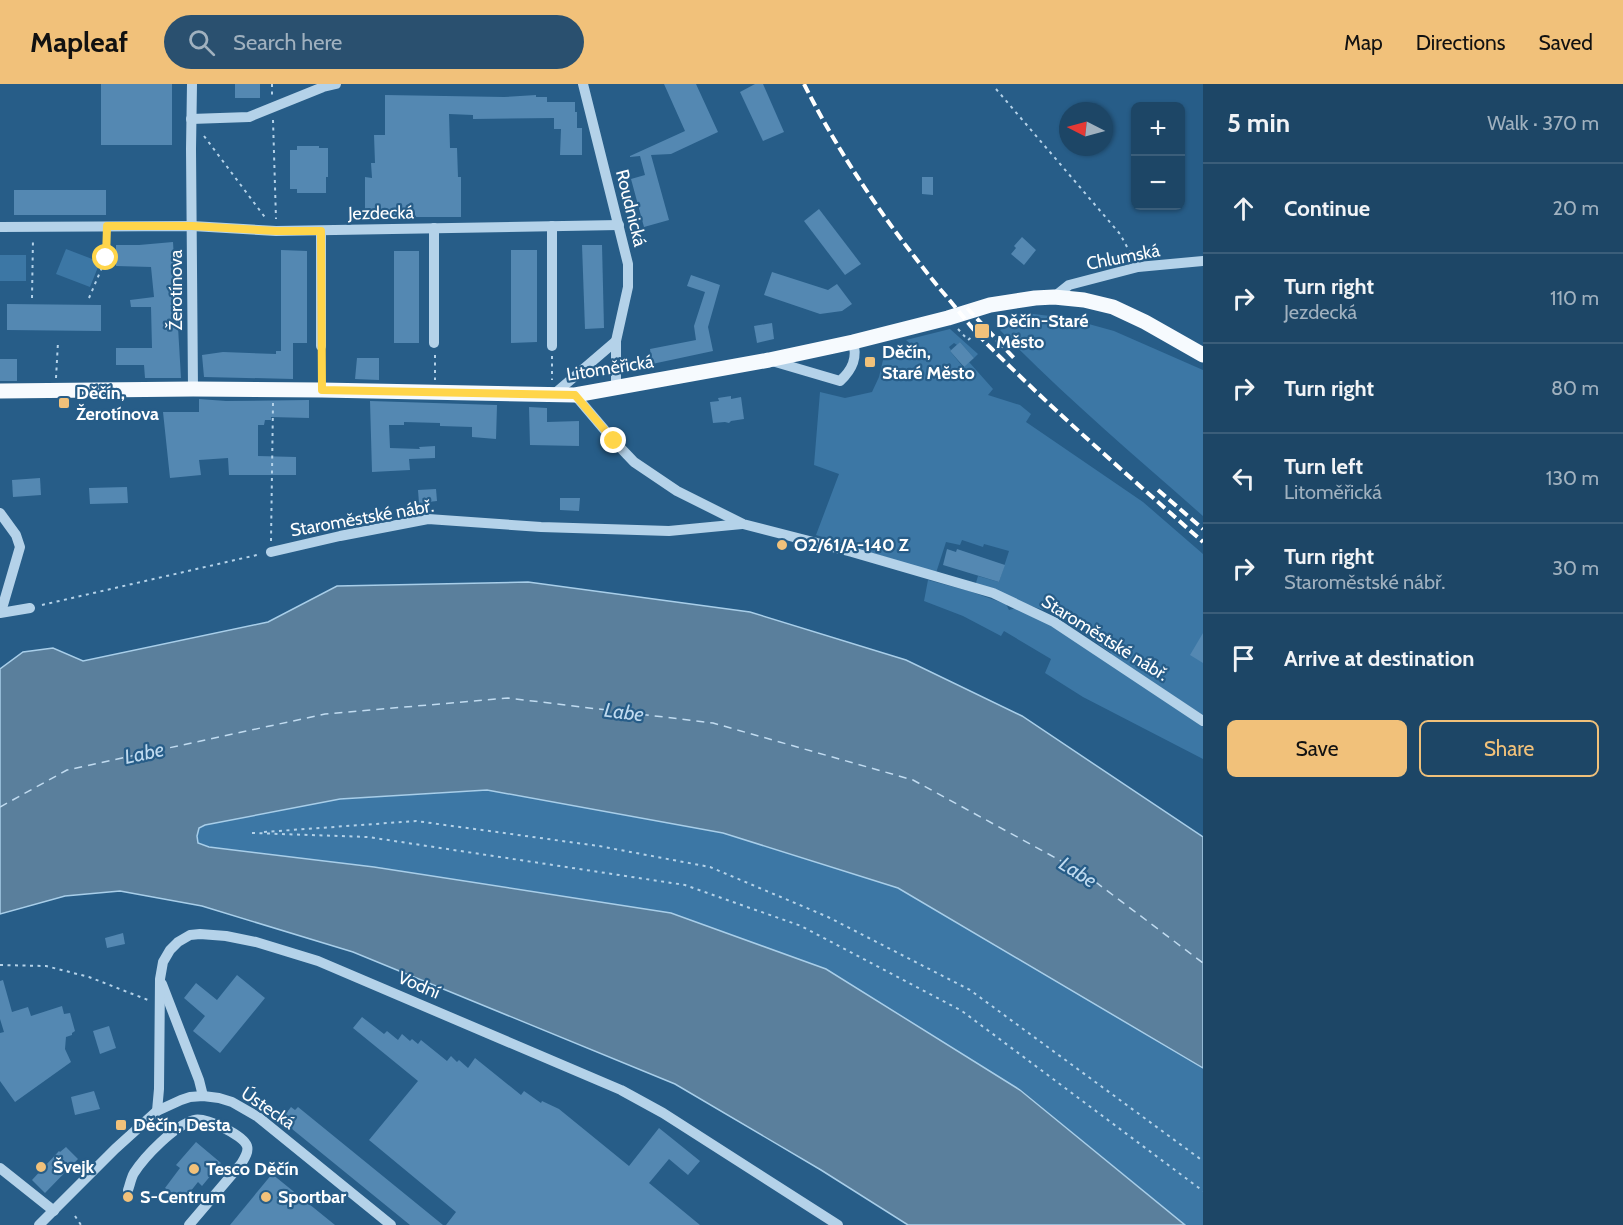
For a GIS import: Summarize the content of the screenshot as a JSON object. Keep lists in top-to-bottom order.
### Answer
{
  "streets": {
    "main road": ["Litoměřická"],
    "street": [
      "Roudnická",
      "Jezdecká",
      "Chlumská",
      "Žerotínova",
      "Staroměstské nábř.",
      "Vodní",
      "Ústecká"
    ]
  },
  "crossings": [
    ["Roudnická", "Jezdecká"],
    ["Roudnická", "Litoměřická"],
    ["Jezdecká", "Žerotínova"],
    ["Chlumská", "Litoměřická"],
    ["Žerotínova", "Litoměřická"],
    ["Litoměřická", "Staroměstské nábř."],
    ["Vodní", "Ústecká"]
  ],
  "water": ["Labe"],
  "places": {
    "transit": [
      "Děčín-Staré Město",
      "Děčín, Staré Město",
      "Děčín, Žerotínova",
      "Děčín, Desta"
    ],
    "other": [
      "O2/61/A-140 Z",
      "Švejk",
      "Tesco Děčín",
      "S-Centrum",
      "Sportbar"
    ]
  },
  "north": "left",
  "page": {
    "header": "Mapleaf",
    "search": "Search here",
    "nav": ["Map", "Directions", "Saved"],
    "heading": ["5 min", "Walk · 370 m"],
    "map_buttons": ["+", "−"],
    "list": [
      ["Continue", "20 m"],
      ["Turn right", "Jezdecká", "110 m"],
      ["Turn right", "80 m"],
      ["Turn left", "Litoměřická", "130 m"],
      ["Turn right", "Staroměstské nábř.", "30 m"],
      "Arrive at destination"
    ],
    "buttons": ["Save", "Share"]
  }
}
